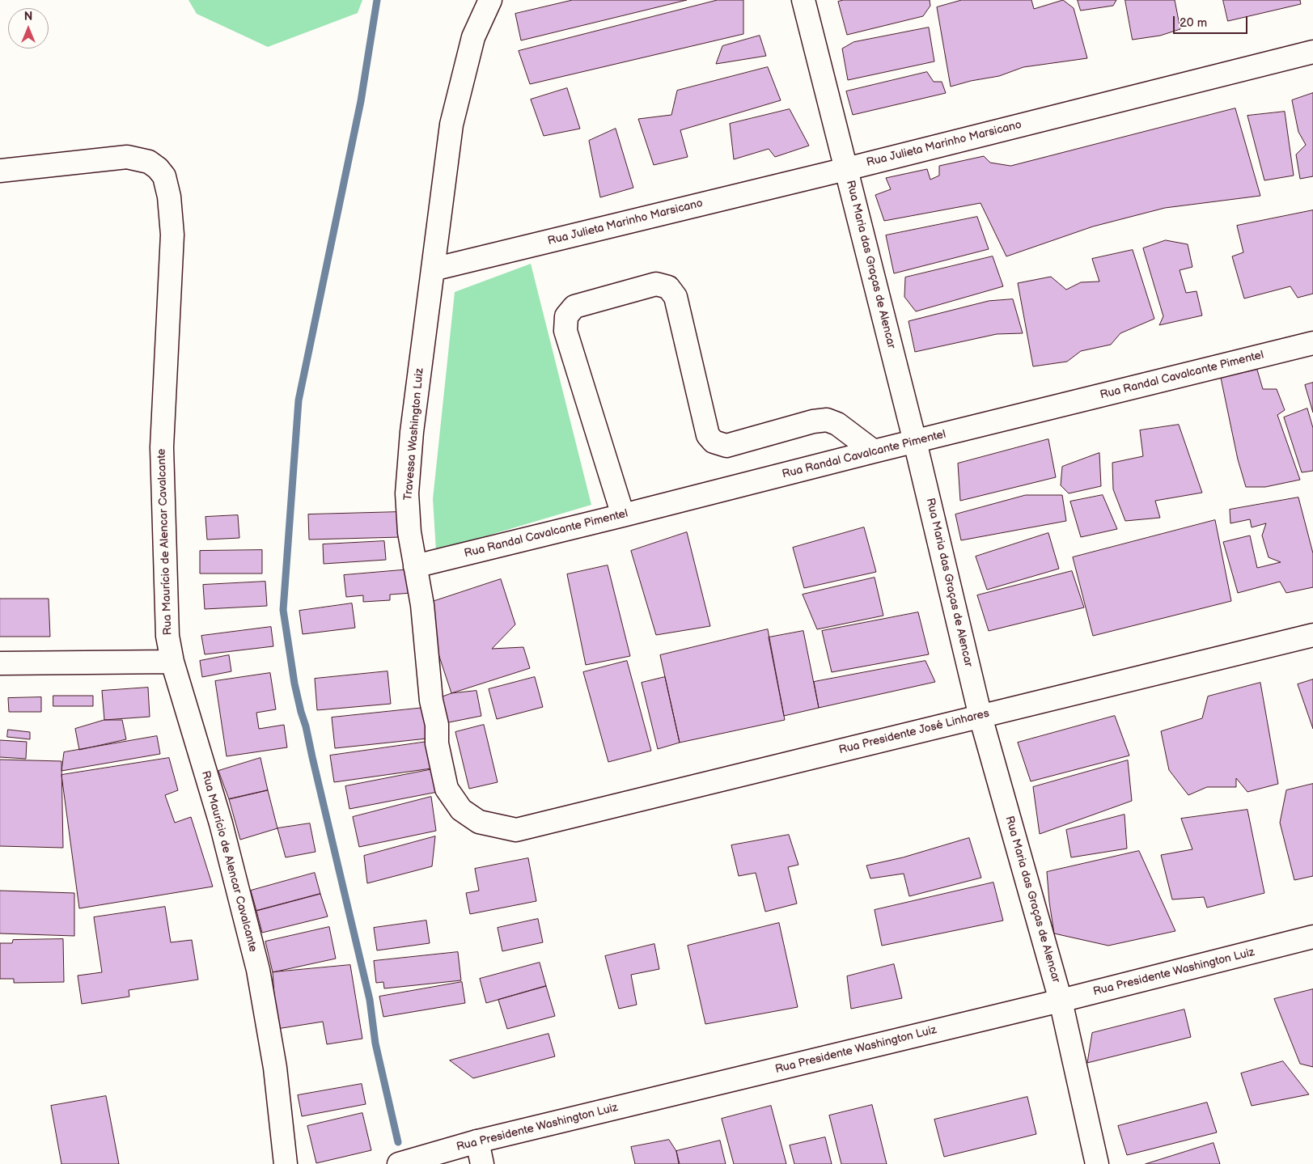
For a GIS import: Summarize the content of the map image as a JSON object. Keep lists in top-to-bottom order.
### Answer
{
  "streets": {
    "street": [
      "Rua Julieta Marinho Marsicano",
      "Rua Maria das Graças de Alencar",
      "Rua Randal Cavalcante Pimentel",
      "Travessa Washington Luiz",
      "Rua Maurício de Alencar Cavalcante",
      "Rua Presidente José Linhares",
      "Rua Presidente Washington Luiz"
    ]
  },
  "crossings": [
    ["Rua Julieta Marinho Marsicano", "Rua Maria das Graças de Alencar"],
    ["Rua Julieta Marinho Marsicano", "Travessa Washington Luiz"],
    ["Rua Maria das Graças de Alencar", "Rua Randal Cavalcante Pimentel"],
    ["Rua Maria das Graças de Alencar", "Rua Presidente José Linhares"],
    ["Rua Maria das Graças de Alencar", "Rua Presidente Washington Luiz"],
    ["Rua Randal Cavalcante Pimentel", "Travessa Washington Luiz"],
    ["Travessa Washington Luiz", "Rua Presidente José Linhares"]
  ],
  "scale_bar": "20 m",
  "north": "top"
}
